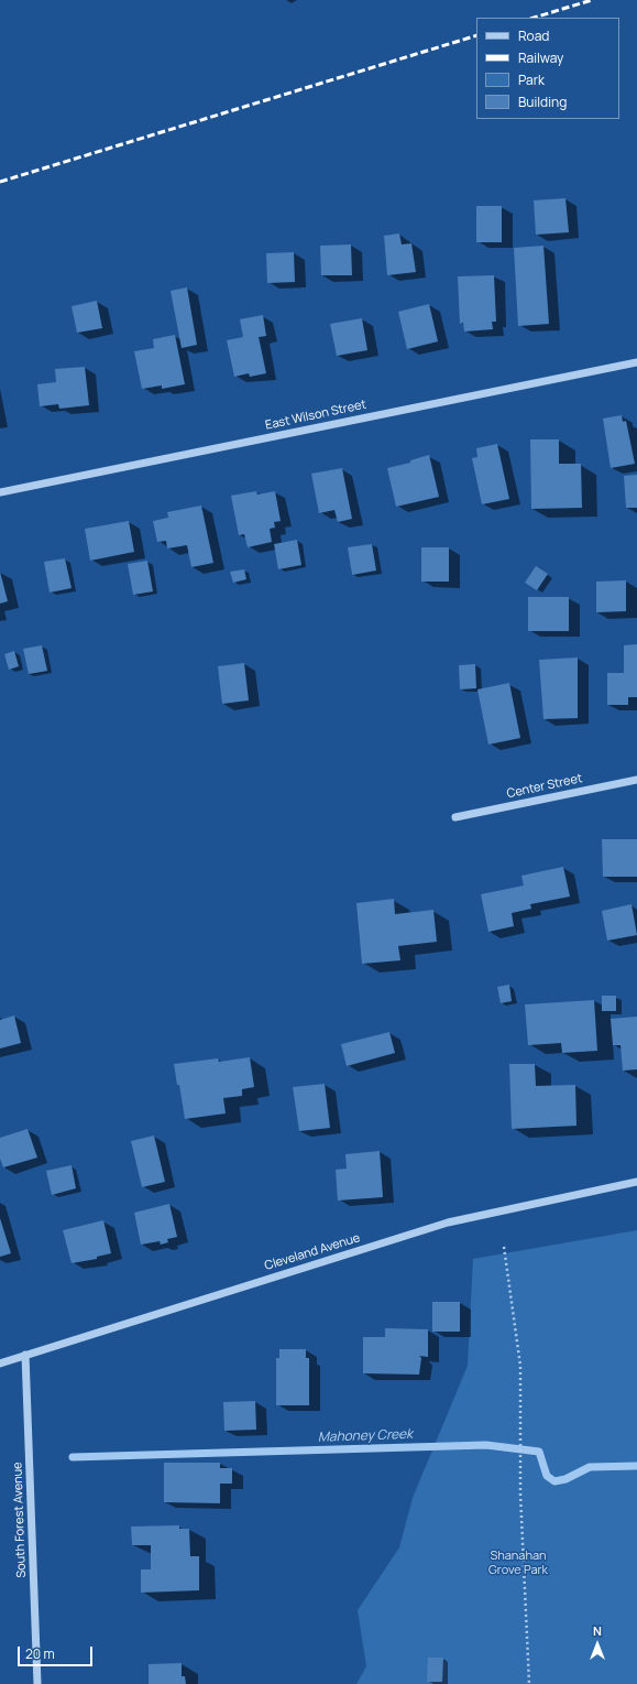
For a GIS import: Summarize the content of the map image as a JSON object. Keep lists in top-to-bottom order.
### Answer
{
  "streets": {
    "street": [
      "East Wilson Street",
      "Center Street",
      "Cleveland Avenue",
      "South Forest Avenue"
    ]
  },
  "crossings": [
    ["Cleveland Avenue", "South Forest Avenue"]
  ],
  "water": ["Mahoney Creek"],
  "parks": ["Shanahan Grove Park"],
  "legend": [
    "Road",
    "Railway",
    "Park",
    "Building"
  ],
  "scale_bar": "20 m",
  "north": "top"
}
